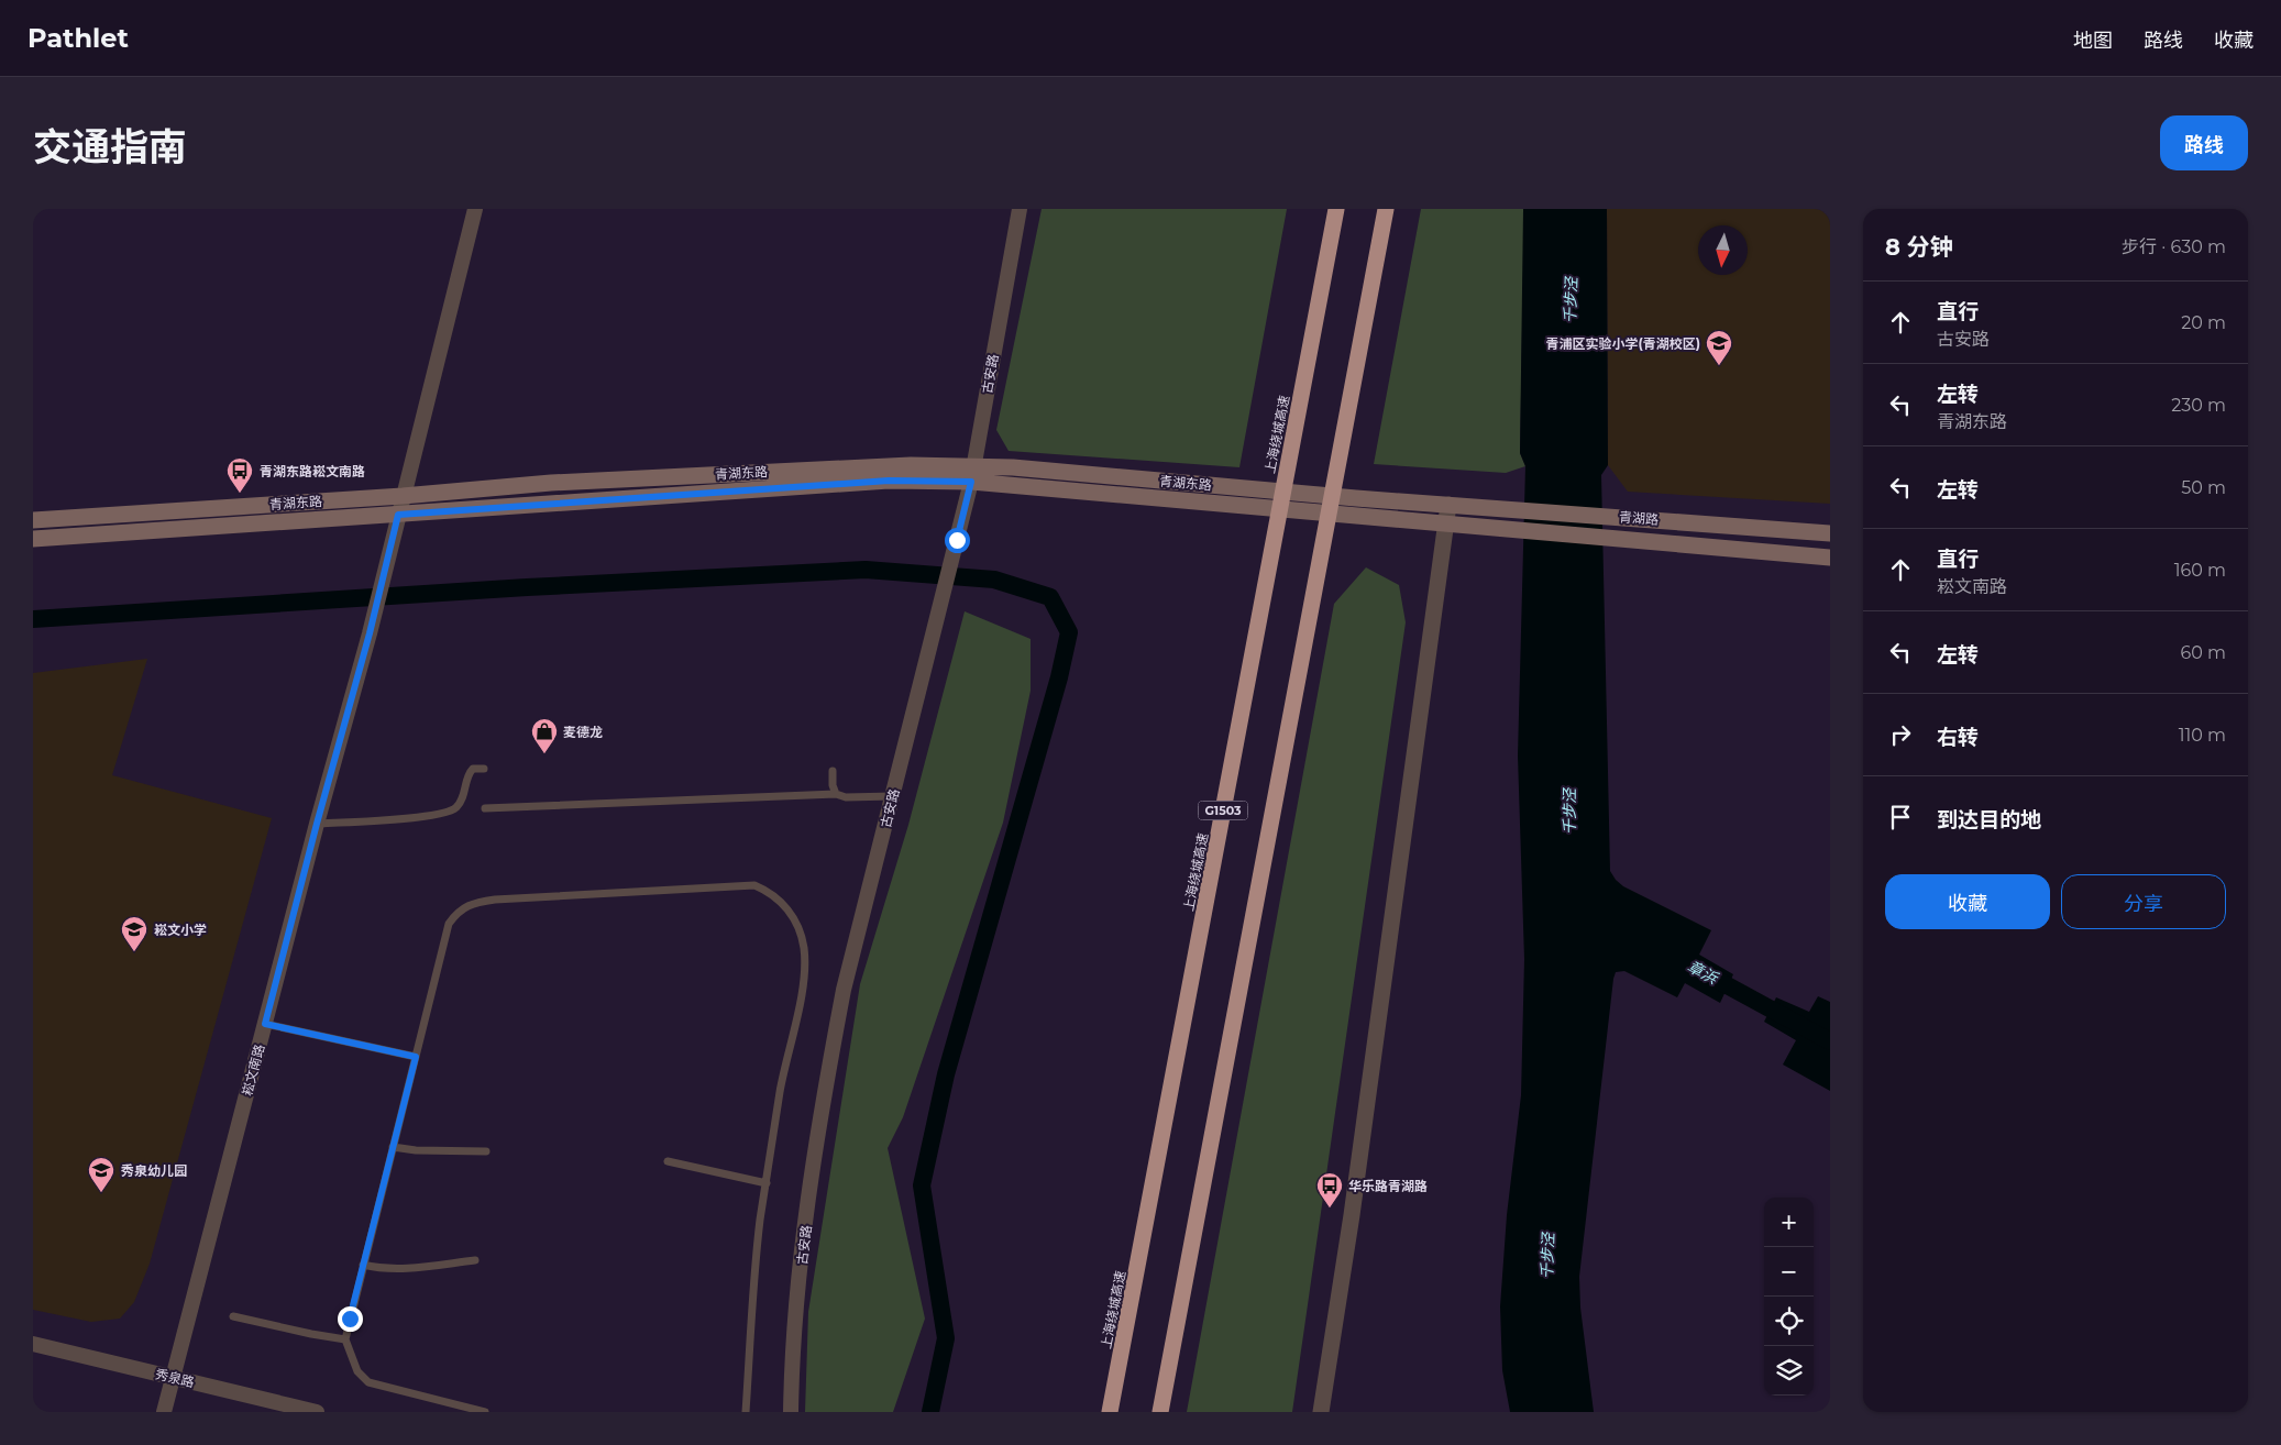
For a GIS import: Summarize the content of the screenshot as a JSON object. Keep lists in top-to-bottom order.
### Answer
{
  "streets": {
    "highway": ["上海绕城高速", "G1503"],
    "main road": ["青湖东路", "青湖路"],
    "street": ["古安路", "崧文南路", "秀泉路"]
  },
  "crossings": [
    ["古安路", "青湖东路"],
    ["青湖东路", "青湖路"],
    ["青湖东路", "崧文南路"],
    ["崧文南路", "秀泉路"]
  ],
  "water": ["千步泾", "章浜"],
  "places": {
    "school or university": ["青浦区实验小学(青湖校区)", "崧文小学", "秀泉幼儿园"],
    "bus stop": ["青湖东路崧文南路", "华乐路青湖路"],
    "shop": ["麦德龙"]
  },
  "north": "bottom",
  "page": {
    "header": "Pathlet",
    "nav": ["地图", "路线", "收藏"],
    "title": "交通指南",
    "buttons": [
      "路线",
      ["收藏", "分享"]
    ],
    "heading": ["8 分钟", "步行 · 630 m"],
    "list": [
      ["直行", "古安路", "20 m"],
      ["左转", "青湖东路", "230 m"],
      ["左转", "50 m"],
      ["直行", "崧文南路", "160 m"],
      ["左转", "60 m"],
      ["右转", "110 m"],
      "到达目的地"
    ],
    "map_buttons": ["+", "−"]
  }
}
